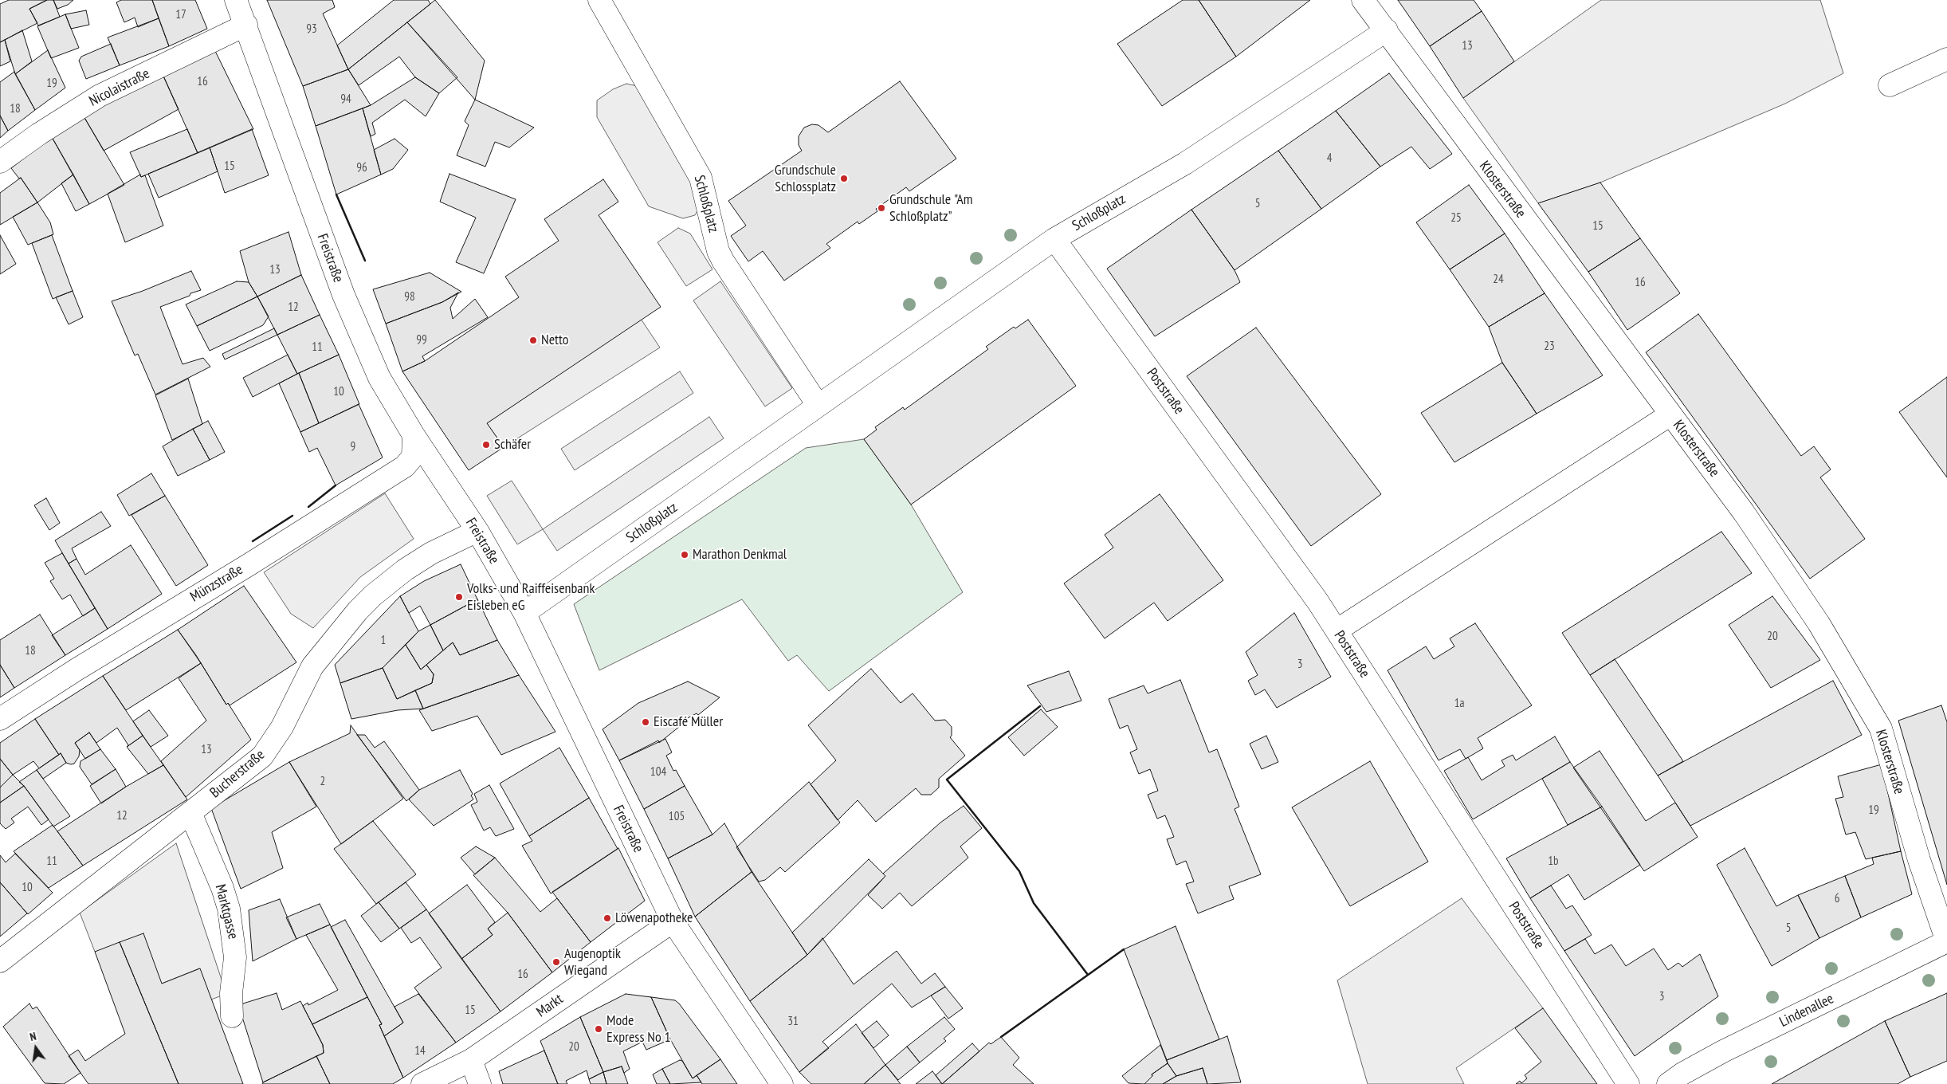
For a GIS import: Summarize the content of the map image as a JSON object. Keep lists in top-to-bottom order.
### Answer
{
  "streets": {
    "street": [
      "Nicolaistraße",
      "Klosterstraße",
      "Schloßplatz",
      "Freistraße",
      "Poststraße",
      "Münzstraße",
      "Bucherstraße",
      "Marktgasse",
      "Markt",
      "Lindenallee"
    ]
  },
  "crossings": [
    ["Nicolaistraße", "Freistraße"],
    ["Klosterstraße", "Schloßplatz"],
    ["Klosterstraße", "Lindenallee"],
    ["Schloßplatz", "Freistraße"],
    ["Schloßplatz", "Poststraße"],
    ["Freistraße", "Münzstraße"],
    ["Freistraße", "Bucherstraße"],
    ["Freistraße", "Markt"],
    ["Bucherstraße", "Marktgasse"]
  ],
  "places": [
    "Grundschule Schlossplatz",
    "Grundschule \"Am Schloßplatz\"",
    "Netto",
    "Schäfer",
    "Marathon Denkmal",
    "Volks- und Raiffeisenbank Eisleben eG",
    "Eiscafé Müller",
    "Löwenapotheke",
    "Augenoptik Wiegand",
    "Mode Express No 1"
  ],
  "house_numbers": [
    "17",
    "93",
    "13",
    "16",
    "19",
    "94",
    "18",
    "4",
    "15",
    "96",
    "5",
    "25",
    "15",
    "13",
    "24",
    "16",
    "98",
    "12",
    "99",
    "23",
    "11",
    "10",
    "9",
    "20",
    "1",
    "18",
    "3",
    "1a",
    "13",
    "104",
    "2",
    "19",
    "12",
    "105",
    "11",
    "1b",
    "10",
    "6",
    "5",
    "16",
    "3",
    "15",
    "31",
    "20",
    "14"
  ],
  "north": "top"
}
